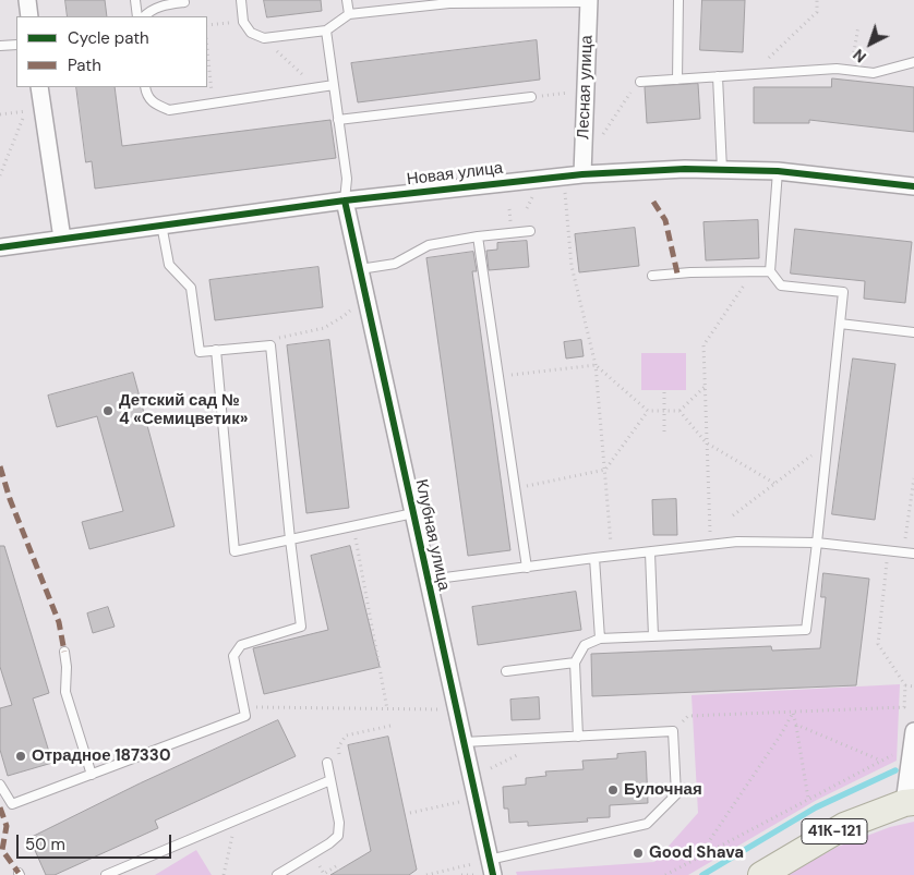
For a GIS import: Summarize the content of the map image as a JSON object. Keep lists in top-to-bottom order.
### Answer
{
  "streets": {
    "main road": ["41К-121"],
    "street": ["Лесная улица", "Новая улица", "Клубная улица"]
  },
  "crossings": [
    ["Лесная улица", "Новая улица"],
    ["Новая улица", "Клубная улица"]
  ],
  "places": [
    "Детский сад № 4 «Семицветик»",
    "Отрадное 187330",
    "Булочная",
    "Good Shava"
  ],
  "legend": ["Cycle path", "Path"],
  "scale_bar": "50 m",
  "north": "bottom left"
}
